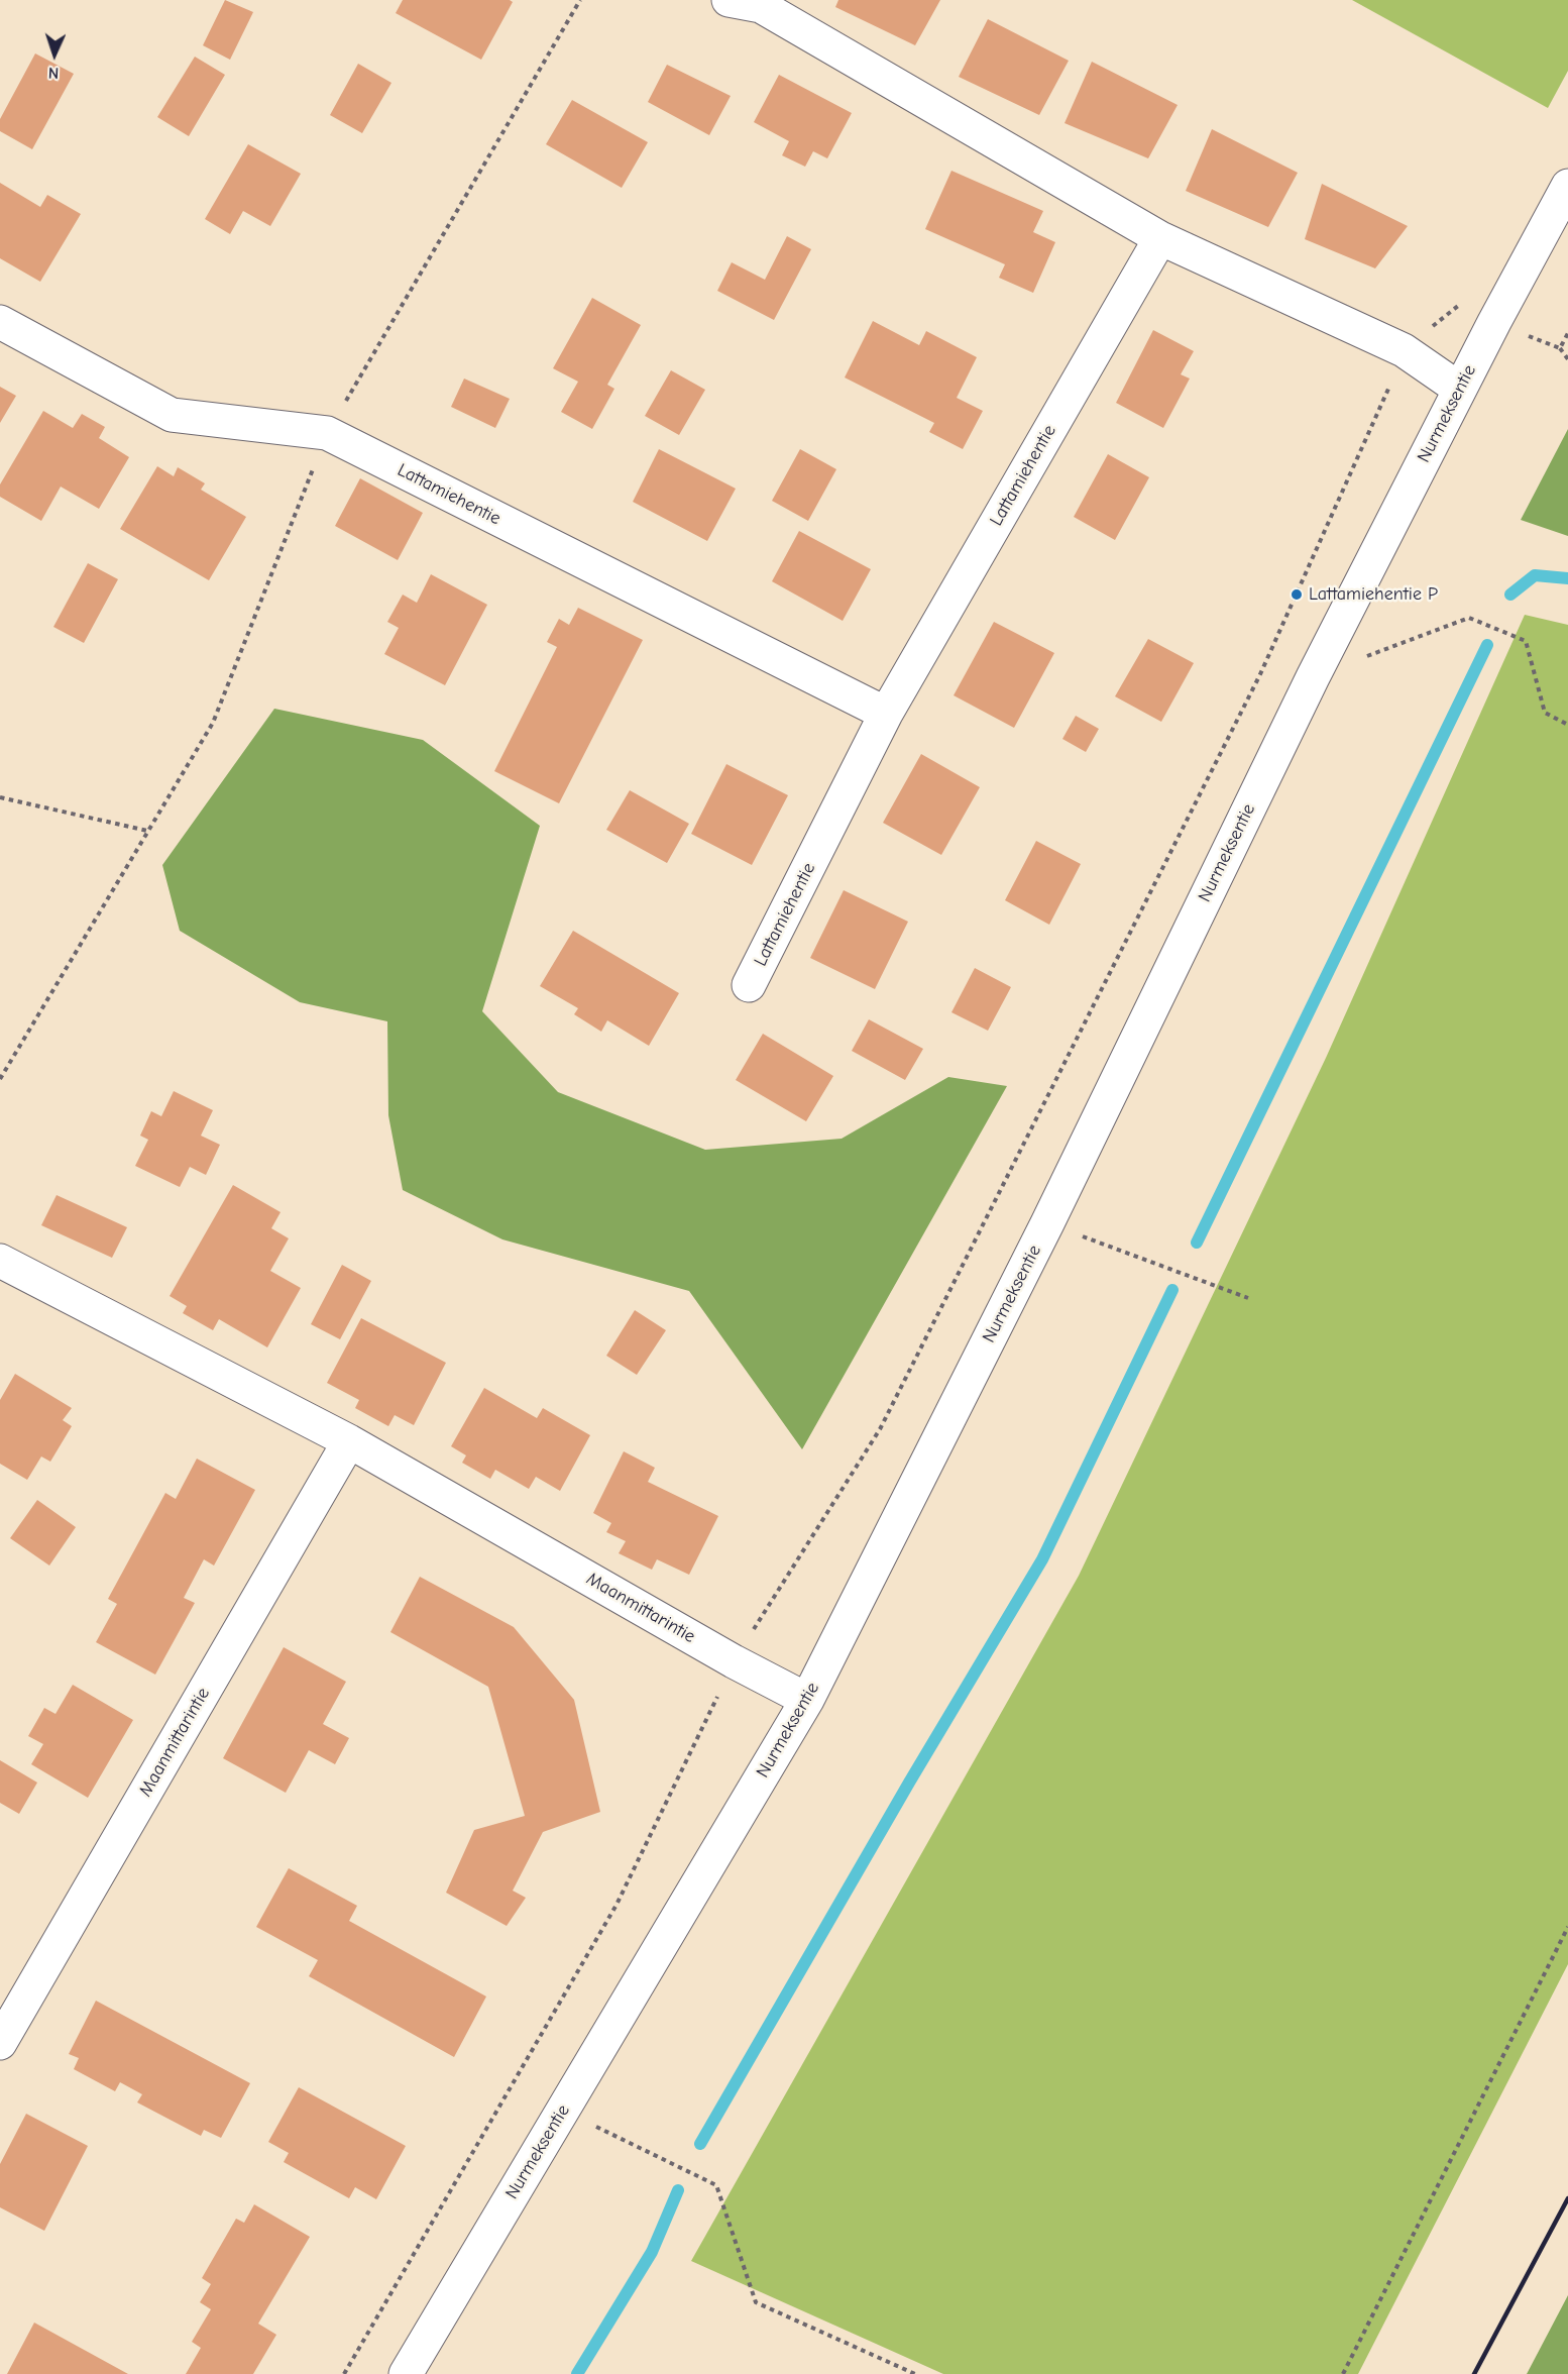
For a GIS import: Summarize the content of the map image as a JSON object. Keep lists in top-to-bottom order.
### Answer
{
  "streets": {
    "street": ["Nurmeksentie", "Lattamiehentie", "Maanmittarintie"]
  },
  "crossings": [
    ["Nurmeksentie", "Maanmittarintie"]
  ],
  "places": ["Lattamiehentie P"],
  "north": "bottom"
}
